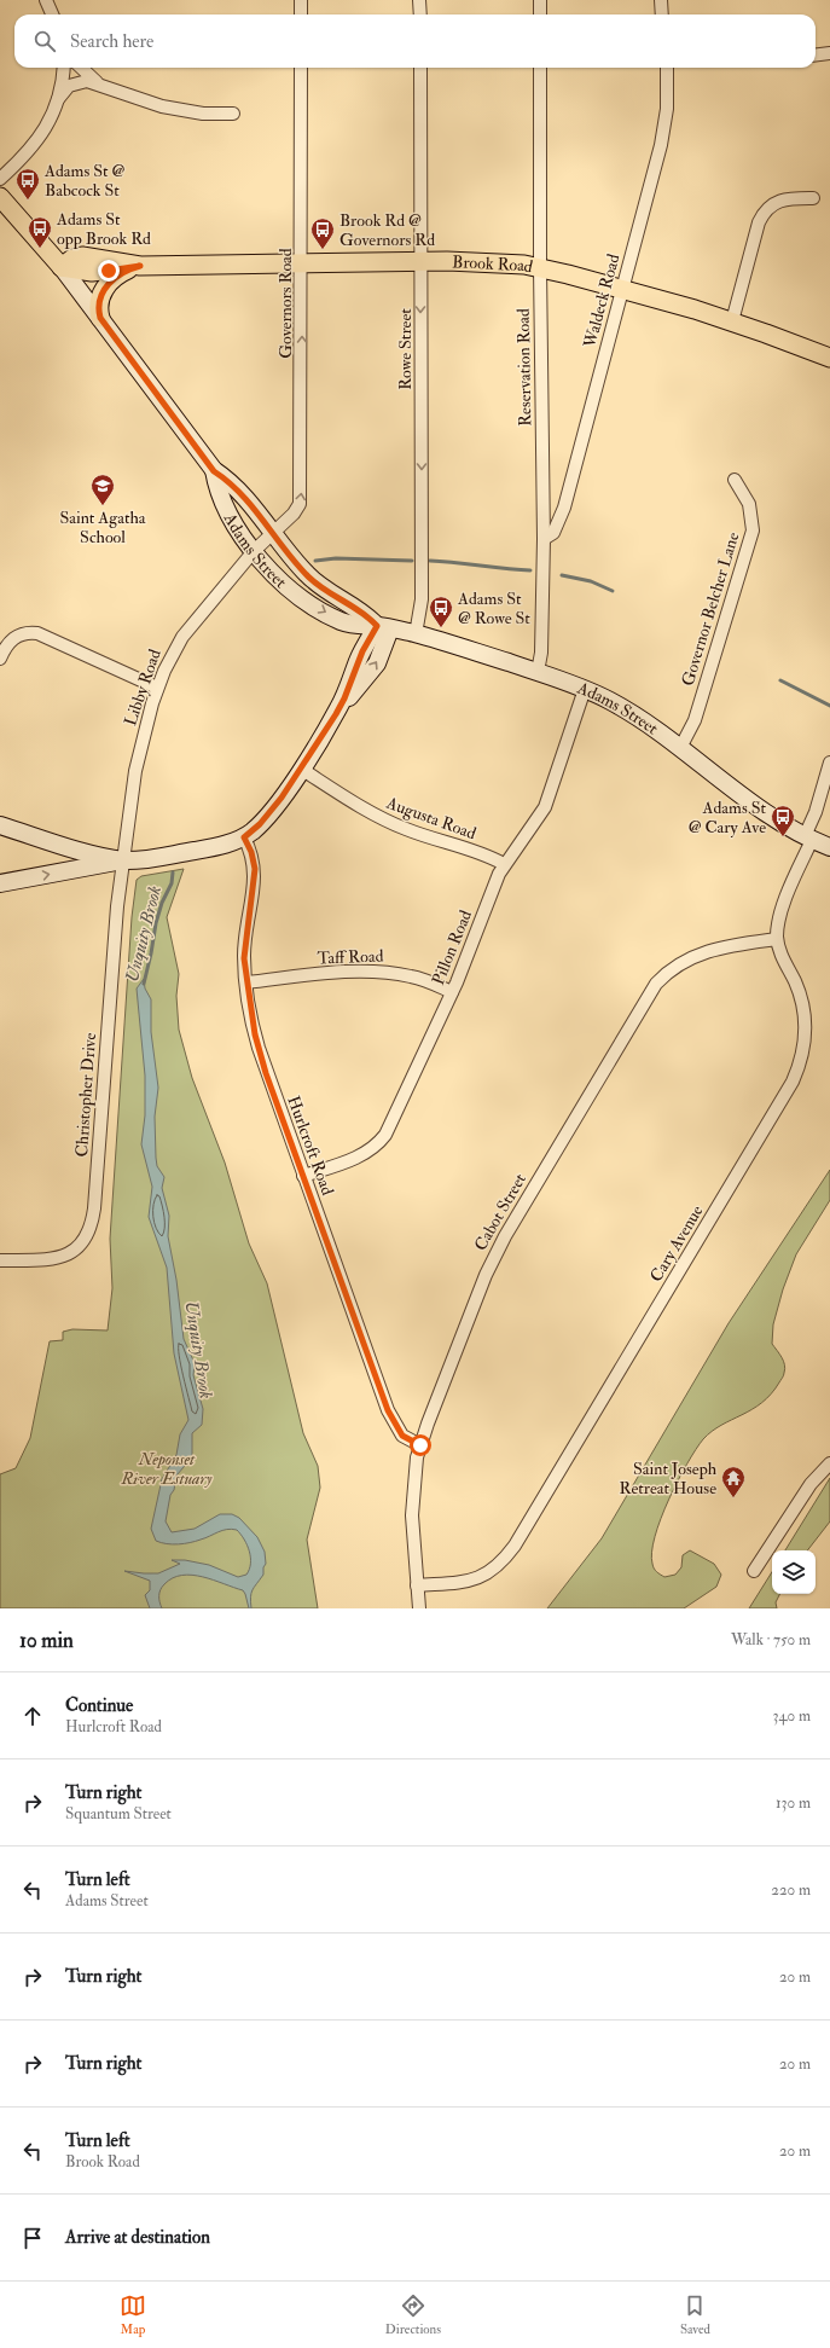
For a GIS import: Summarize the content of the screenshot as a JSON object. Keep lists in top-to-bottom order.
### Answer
{
  "streets": {
    "main road": ["Brook Road", "Adams Street"],
    "street": [
      "Waldeck Road",
      "Governors Road",
      "Rowe Street",
      "Reservation Road",
      "Governor Belcher Lane",
      "Libby Road",
      "Augusta Road",
      "Pillon Road",
      "Taff Road",
      "Christopher Drive",
      "Hurlcroft Road",
      "Cabot Street",
      "Cary Avenue"
    ]
  },
  "crossings": [
    ["Brook Road", "Waldeck Road"],
    ["Brook Road", "Governors Road"],
    ["Brook Road", "Rowe Street"],
    ["Brook Road", "Reservation Road"],
    ["Brook Road", "Adams Street"],
    ["Waldeck Road", "Reservation Road"],
    ["Governors Road", "Adams Street"],
    ["Governors Road", "Libby Road"],
    ["Rowe Street", "Adams Street"],
    ["Reservation Road", "Adams Street"],
    ["Adams Street", "Governor Belcher Lane"],
    ["Adams Street", "Libby Road"],
    ["Adams Street", "Pillon Road"],
    ["Adams Street", "Cary Avenue"],
    ["Libby Road", "Christopher Drive"],
    ["Augusta Road", "Pillon Road"],
    ["Pillon Road", "Taff Road"],
    ["Pillon Road", "Hurlcroft Road"],
    ["Taff Road", "Hurlcroft Road"],
    ["Hurlcroft Road", "Cabot Street"],
    ["Cabot Street", "Cary Avenue"]
  ],
  "one_way": ["Governors Road", "Rowe Street"],
  "water": ["Unquity Brook"],
  "parks": ["Neponset River Estuary"],
  "places": {
    "bus stop": [
      "Adams St @ Babcock St",
      "Adams St opp Brook Rd",
      "Brook Rd @ Governors Rd",
      "Adams St @ Rowe St",
      "Adams St @ Cary Ave"
    ],
    "school or university": ["Saint Agatha School"],
    "temple": ["Saint Joseph Retreat House"]
  },
  "page": {
    "search": "Search here",
    "heading": ["10 min", "Walk · 750 m"],
    "list": [
      ["Continue", "Hurlcroft Road", "340 m"],
      ["Turn right", "Squantum Street", "130 m"],
      ["Turn left", "Adams Street", "220 m"],
      ["Turn right", "20 m"],
      ["Turn right", "20 m"],
      ["Turn left", "Brook Road", "20 m"],
      "Arrive at destination"
    ],
    "nav": ["Map", "Directions", "Saved"]
  }
}
